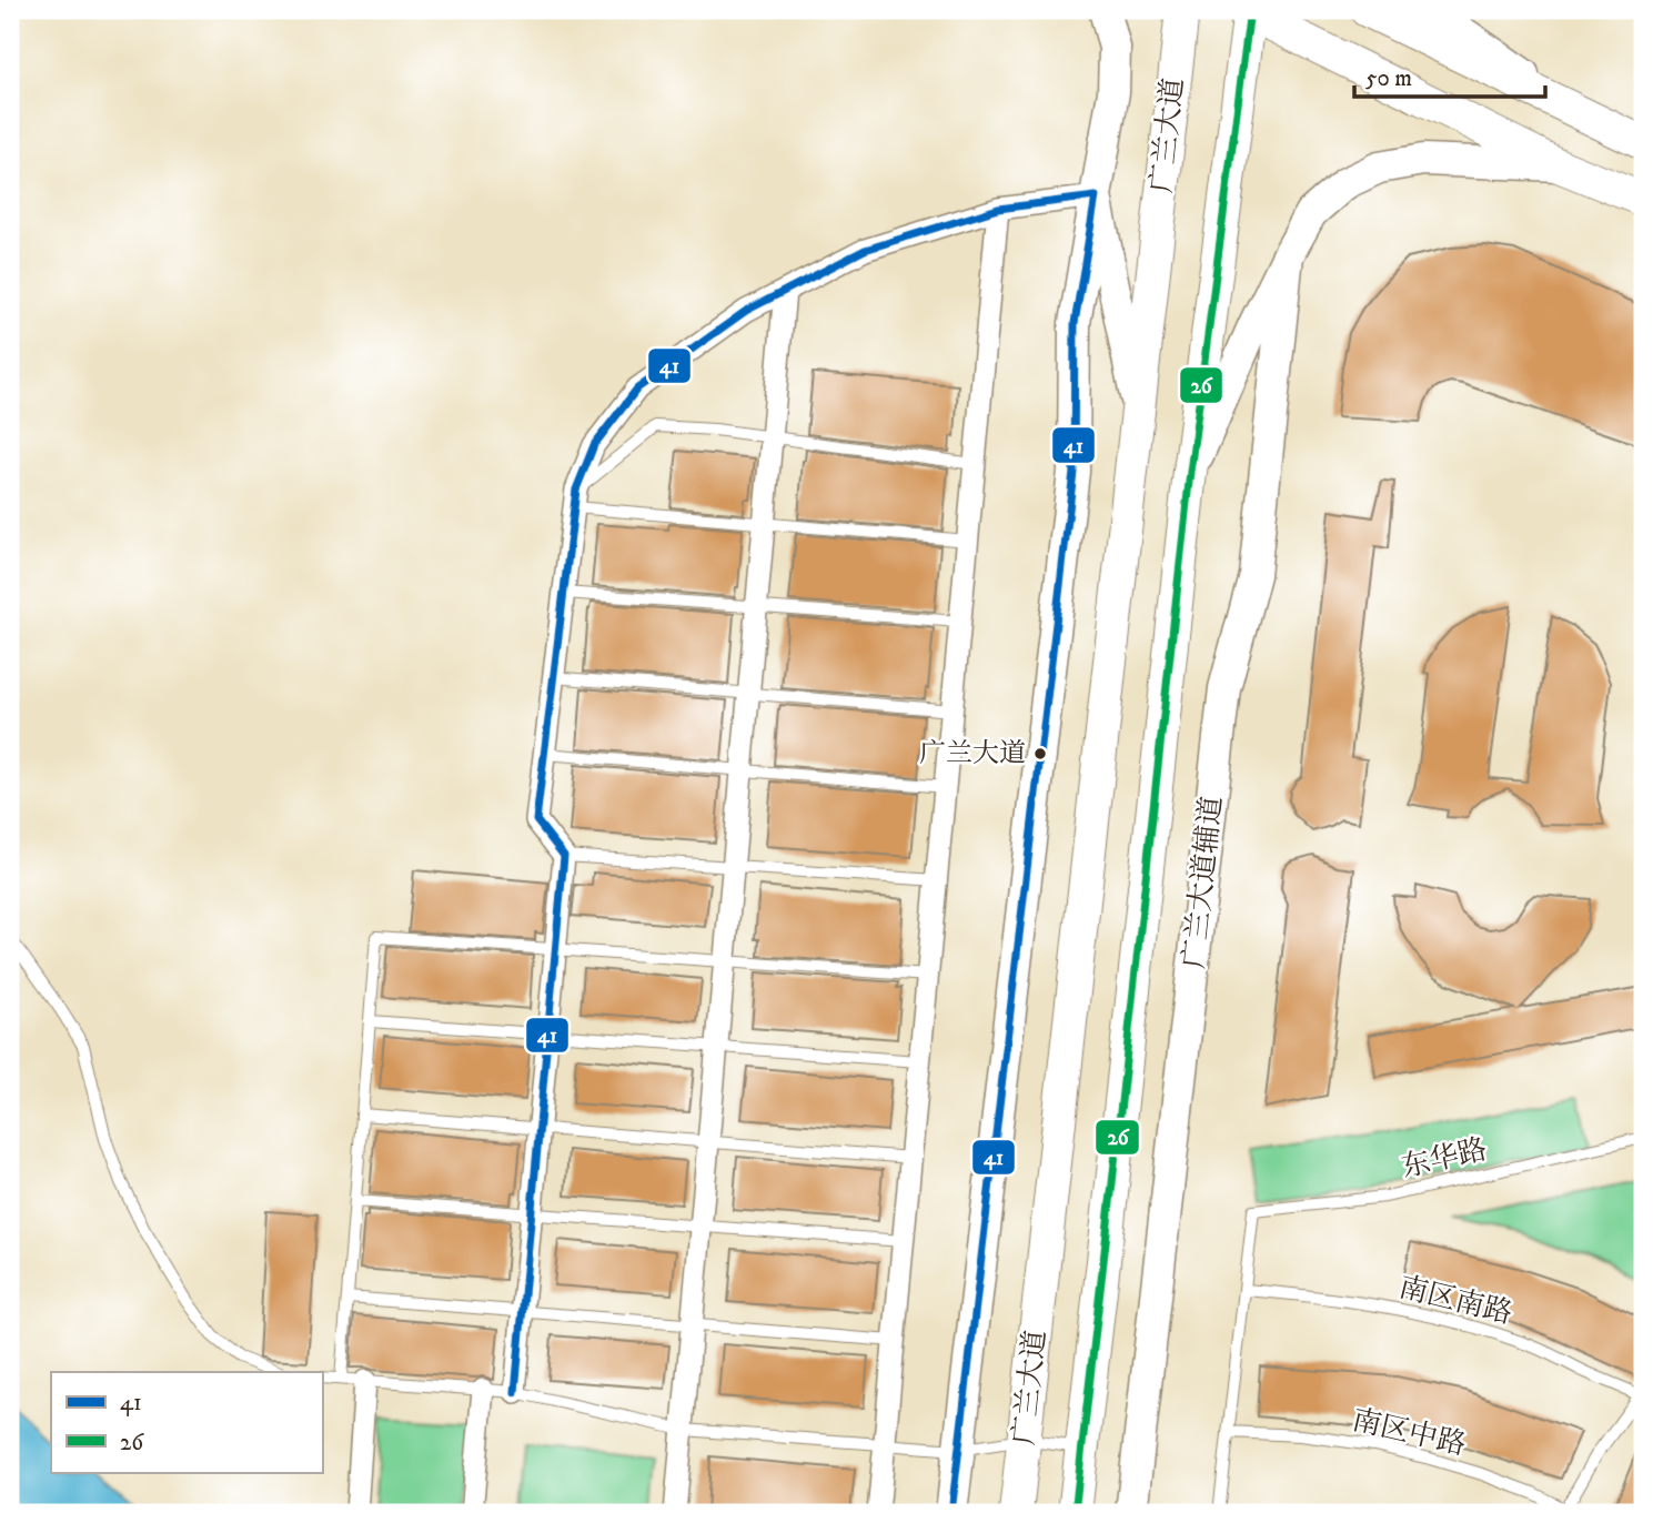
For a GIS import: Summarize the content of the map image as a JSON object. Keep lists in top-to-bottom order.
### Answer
{
  "streets": {
    "main road": ["广兰大道", "广兰大道辅道"],
    "lane": ["东华路", "南区南路", "南区中路"]
  },
  "crossings": [
    ["东华路", "南区南路"]
  ],
  "places": ["广兰大道"],
  "lines": ["transit line 26", "transit line 41"],
  "legend": ["41", "26"],
  "scale_bar": "50 m"
}
